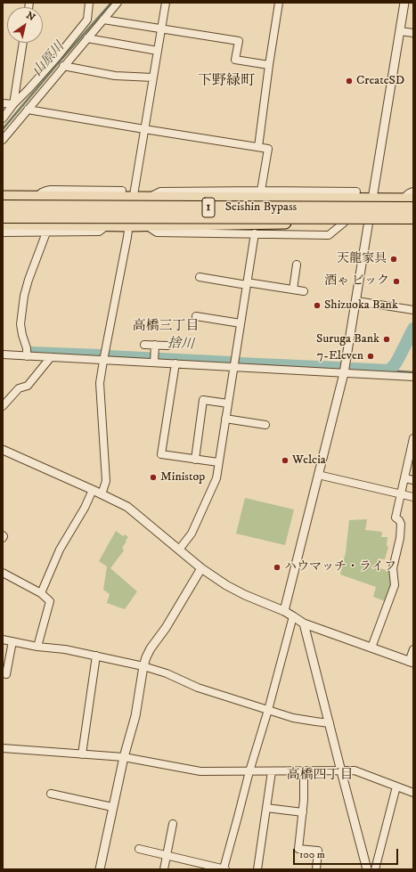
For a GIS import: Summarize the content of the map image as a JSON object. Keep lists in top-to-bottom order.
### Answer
{
  "streets": {
    "highway": ["1", "Seishin Bypass"]
  },
  "districts": ["下野緑町", "高橋三丁目", "高橋四丁目"],
  "water": ["山原川", "捨川"],
  "places": [
    "CreateSD",
    "天龍家具",
    "酒ゃ ビック",
    "Shizuoka Bank",
    "Suruga Bank",
    "7-Eleven",
    "Welcia",
    "Ministop",
    "ハウマッチ・ライフ"
  ],
  "scale_bar": "100 m",
  "north": "top right"
}
